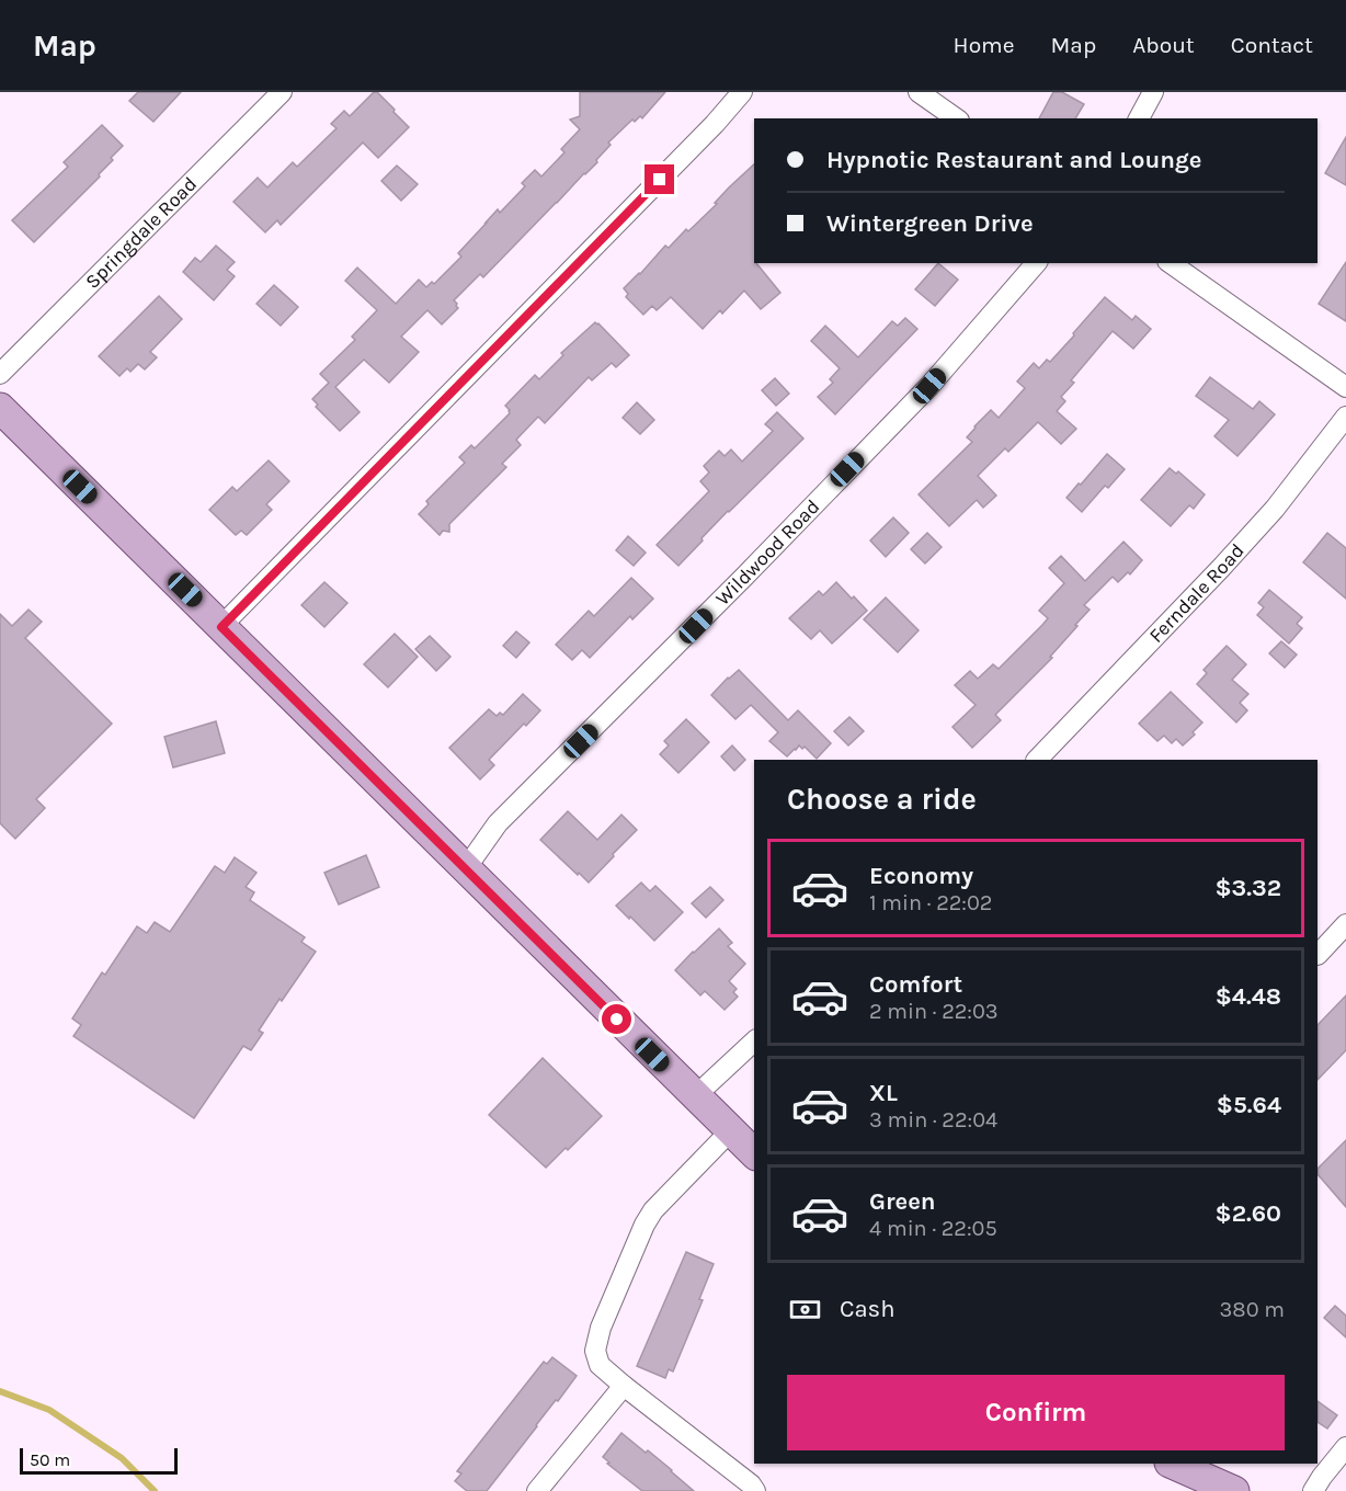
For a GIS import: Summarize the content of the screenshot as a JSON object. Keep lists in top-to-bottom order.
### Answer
{
  "streets": {
    "street": ["Springdale Road", "Wildwood Road", "Ferndale Road"]
  },
  "scale_bar": "50 m",
  "page": {
    "header": "Map",
    "nav": [
      "Home",
      "Map",
      "About",
      "Contact"
    ],
    "banner": ["Hypnotic Restaurant and Lounge", "Wintergreen Drive"],
    "heading": "Choose a ride",
    "list": [
      {
        "name": "Economy",
        "note": "1 min · 22:02",
        "value": "$3.32"
      },
      {
        "name": "Comfort",
        "note": "2 min · 22:03",
        "value": "$4.48"
      },
      {
        "name": "XL",
        "note": "3 min · 22:04",
        "value": "$5.64"
      },
      {
        "name": "Green",
        "note": "4 min · 22:05",
        "value": "$2.60"
      }
    ],
    "pay": ["Cash", "380 m"],
    "buttons": "Confirm",
    "scale": "50 m"
  }
}
